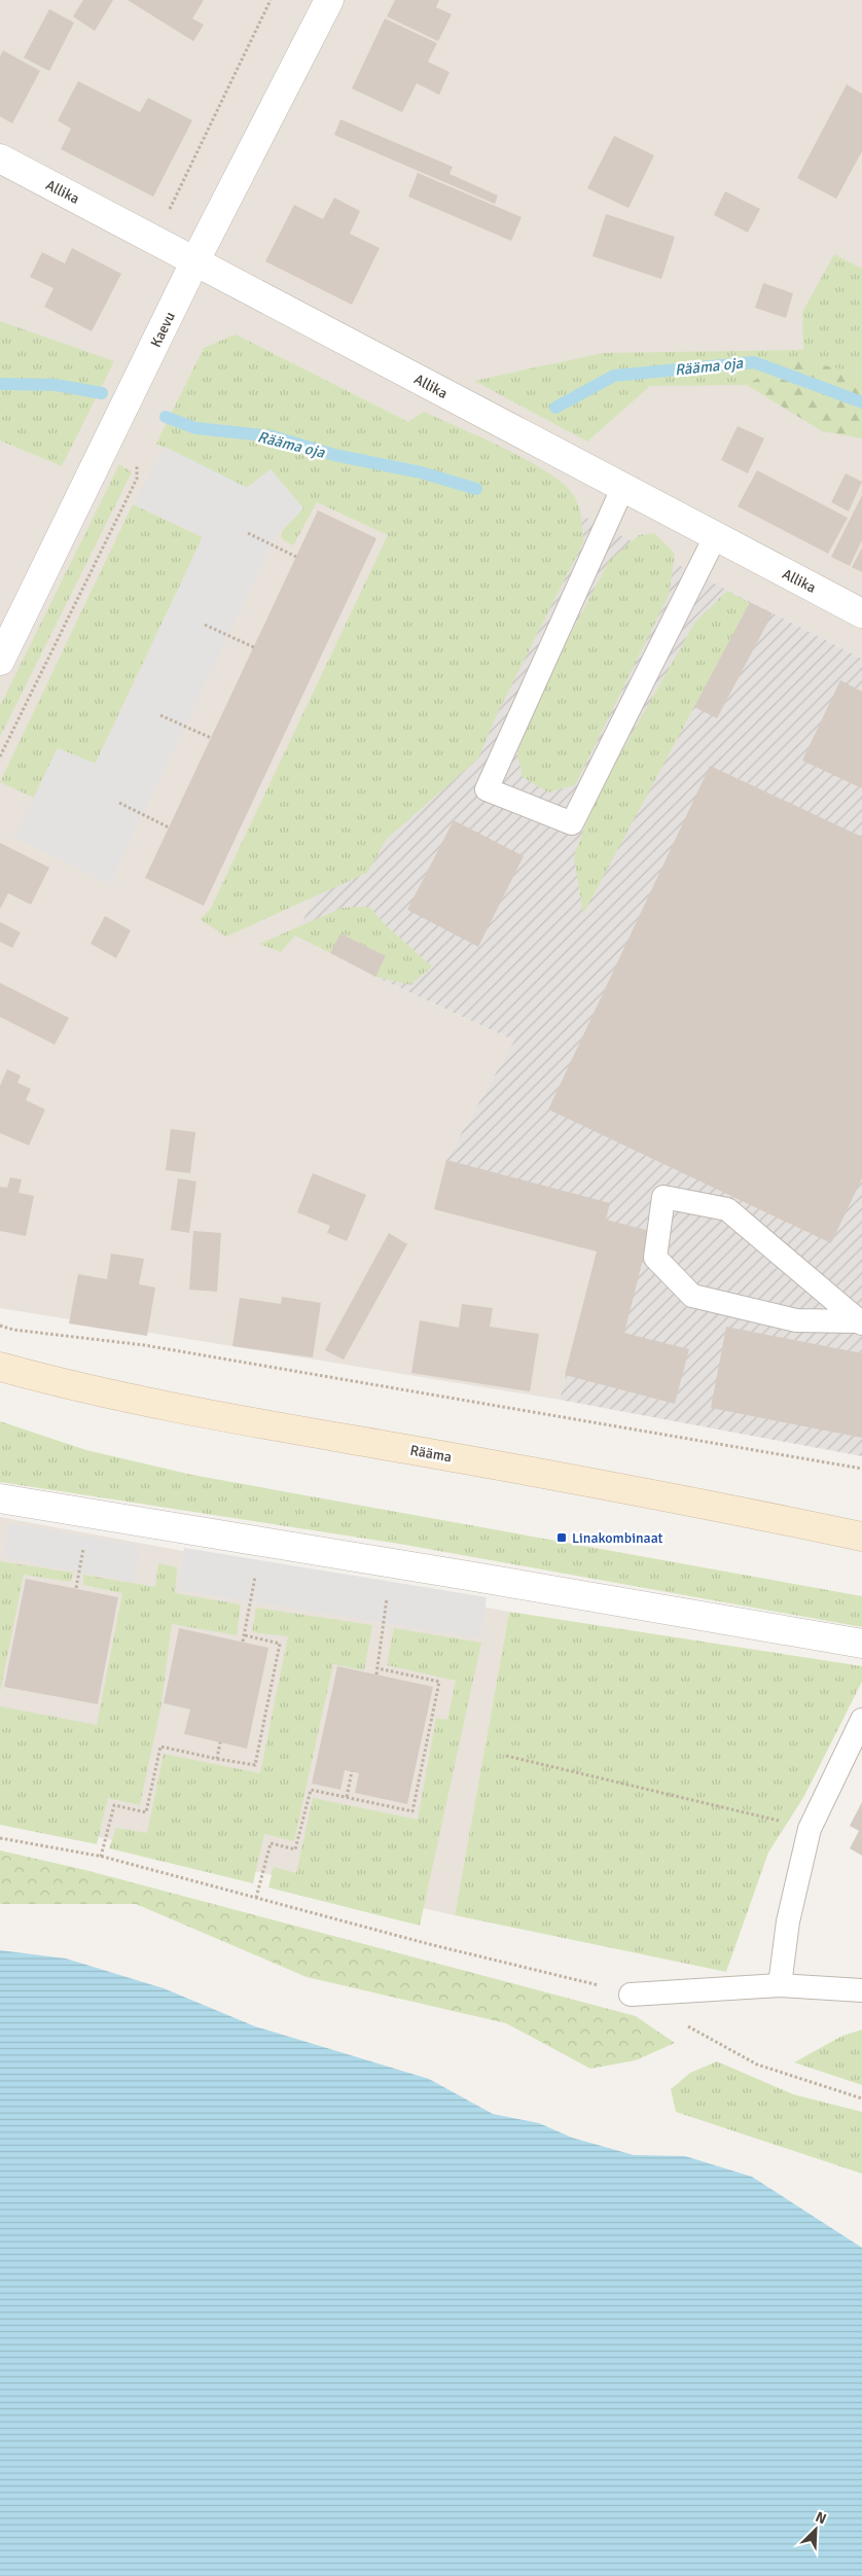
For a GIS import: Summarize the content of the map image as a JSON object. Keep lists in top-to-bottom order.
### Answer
{
  "streets": {
    "main road": ["Rääma"],
    "street": ["Allika", "Kaevu"]
  },
  "crossings": [
    ["Allika", "Kaevu"]
  ],
  "water": ["Rääma oja"],
  "places": {
    "transit": ["Linakombinaat"]
  },
  "north": "top right"
}
